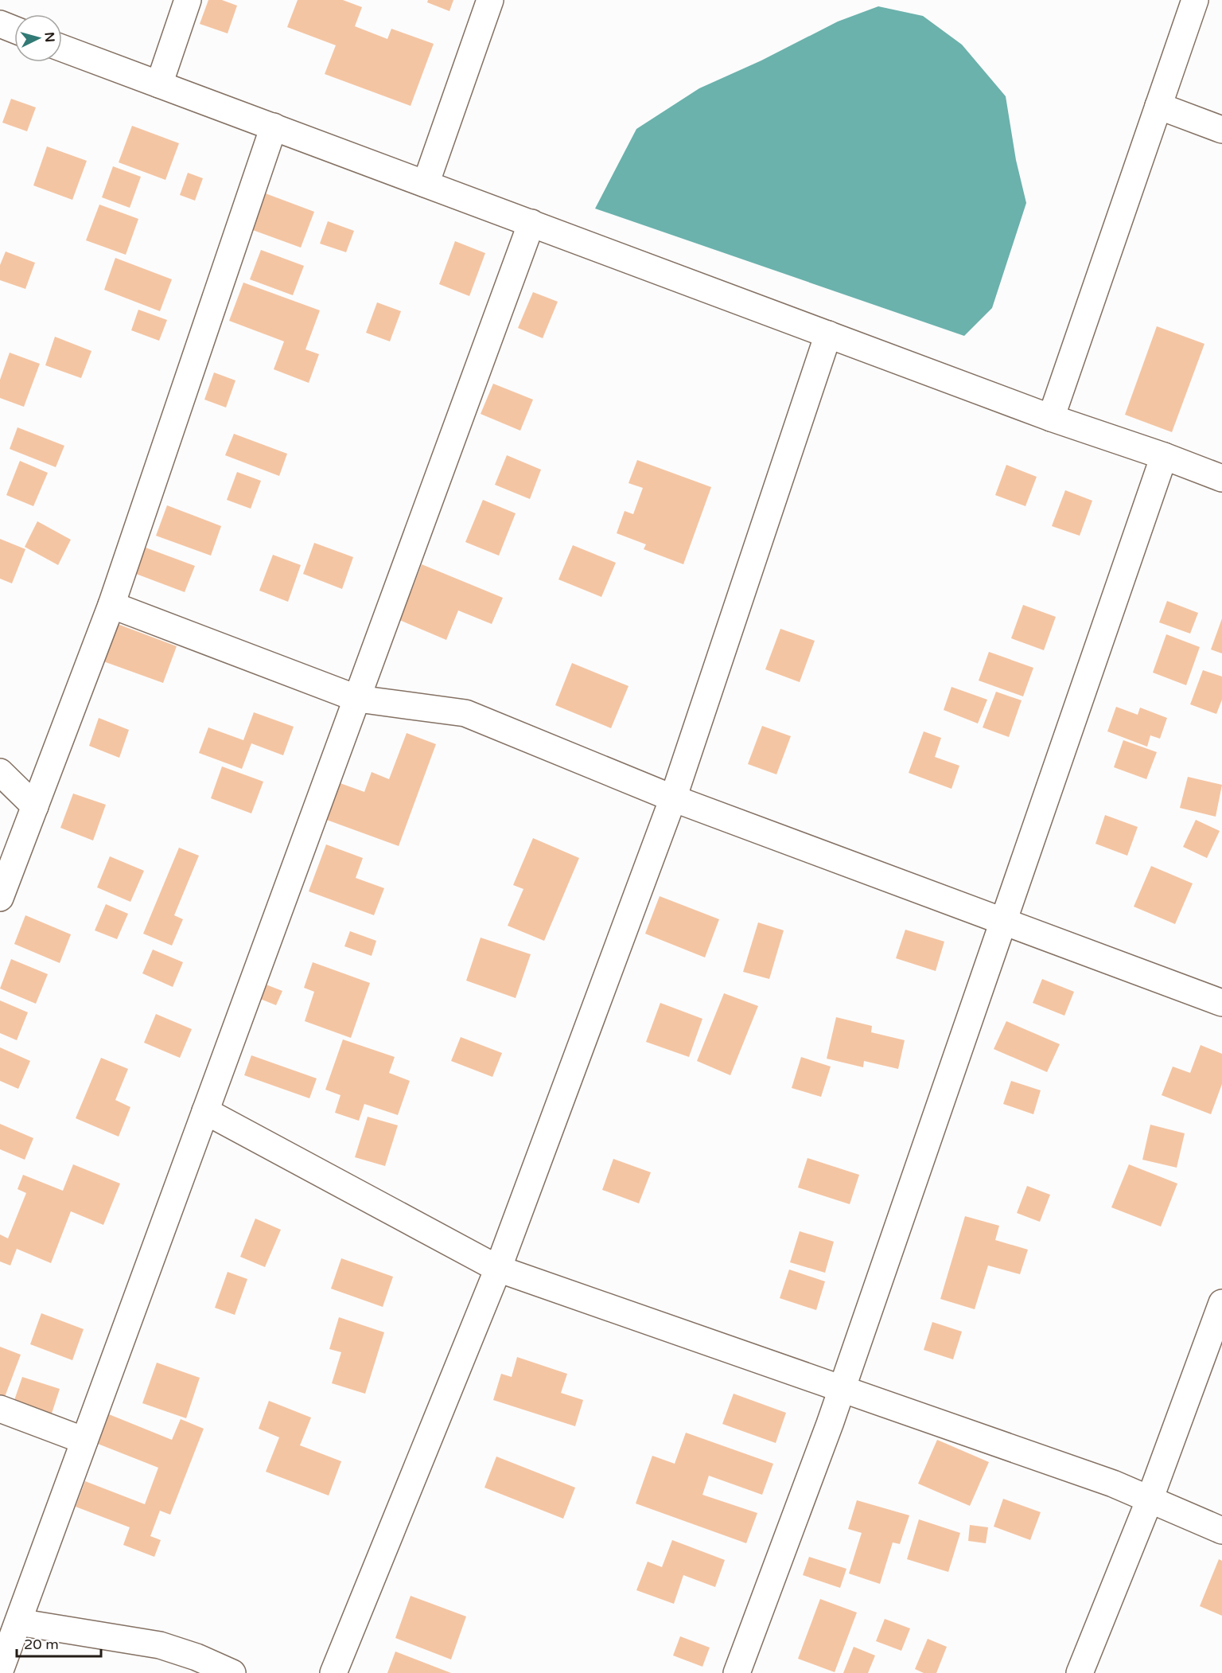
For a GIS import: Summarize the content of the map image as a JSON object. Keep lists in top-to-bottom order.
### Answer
{
  "scale_bar": "20 m",
  "north": "right"
}
